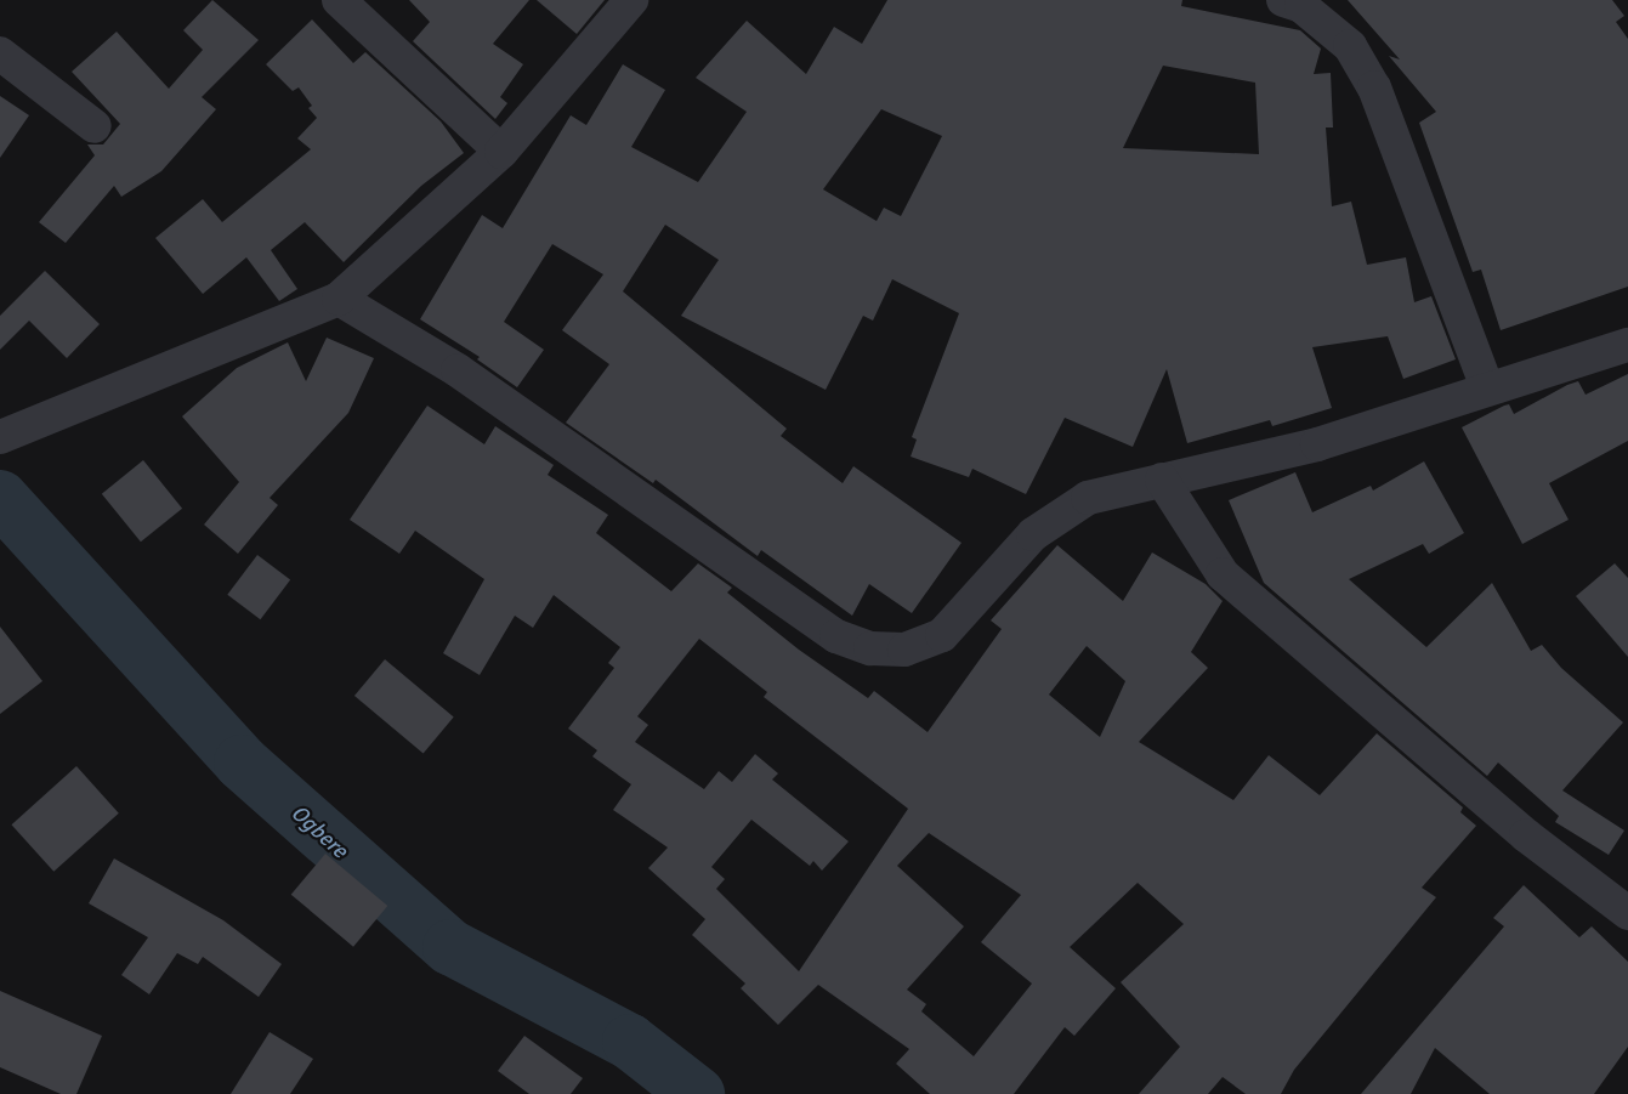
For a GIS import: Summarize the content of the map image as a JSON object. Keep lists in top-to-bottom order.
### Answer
{
  "water": ["Ogbere"]
}
